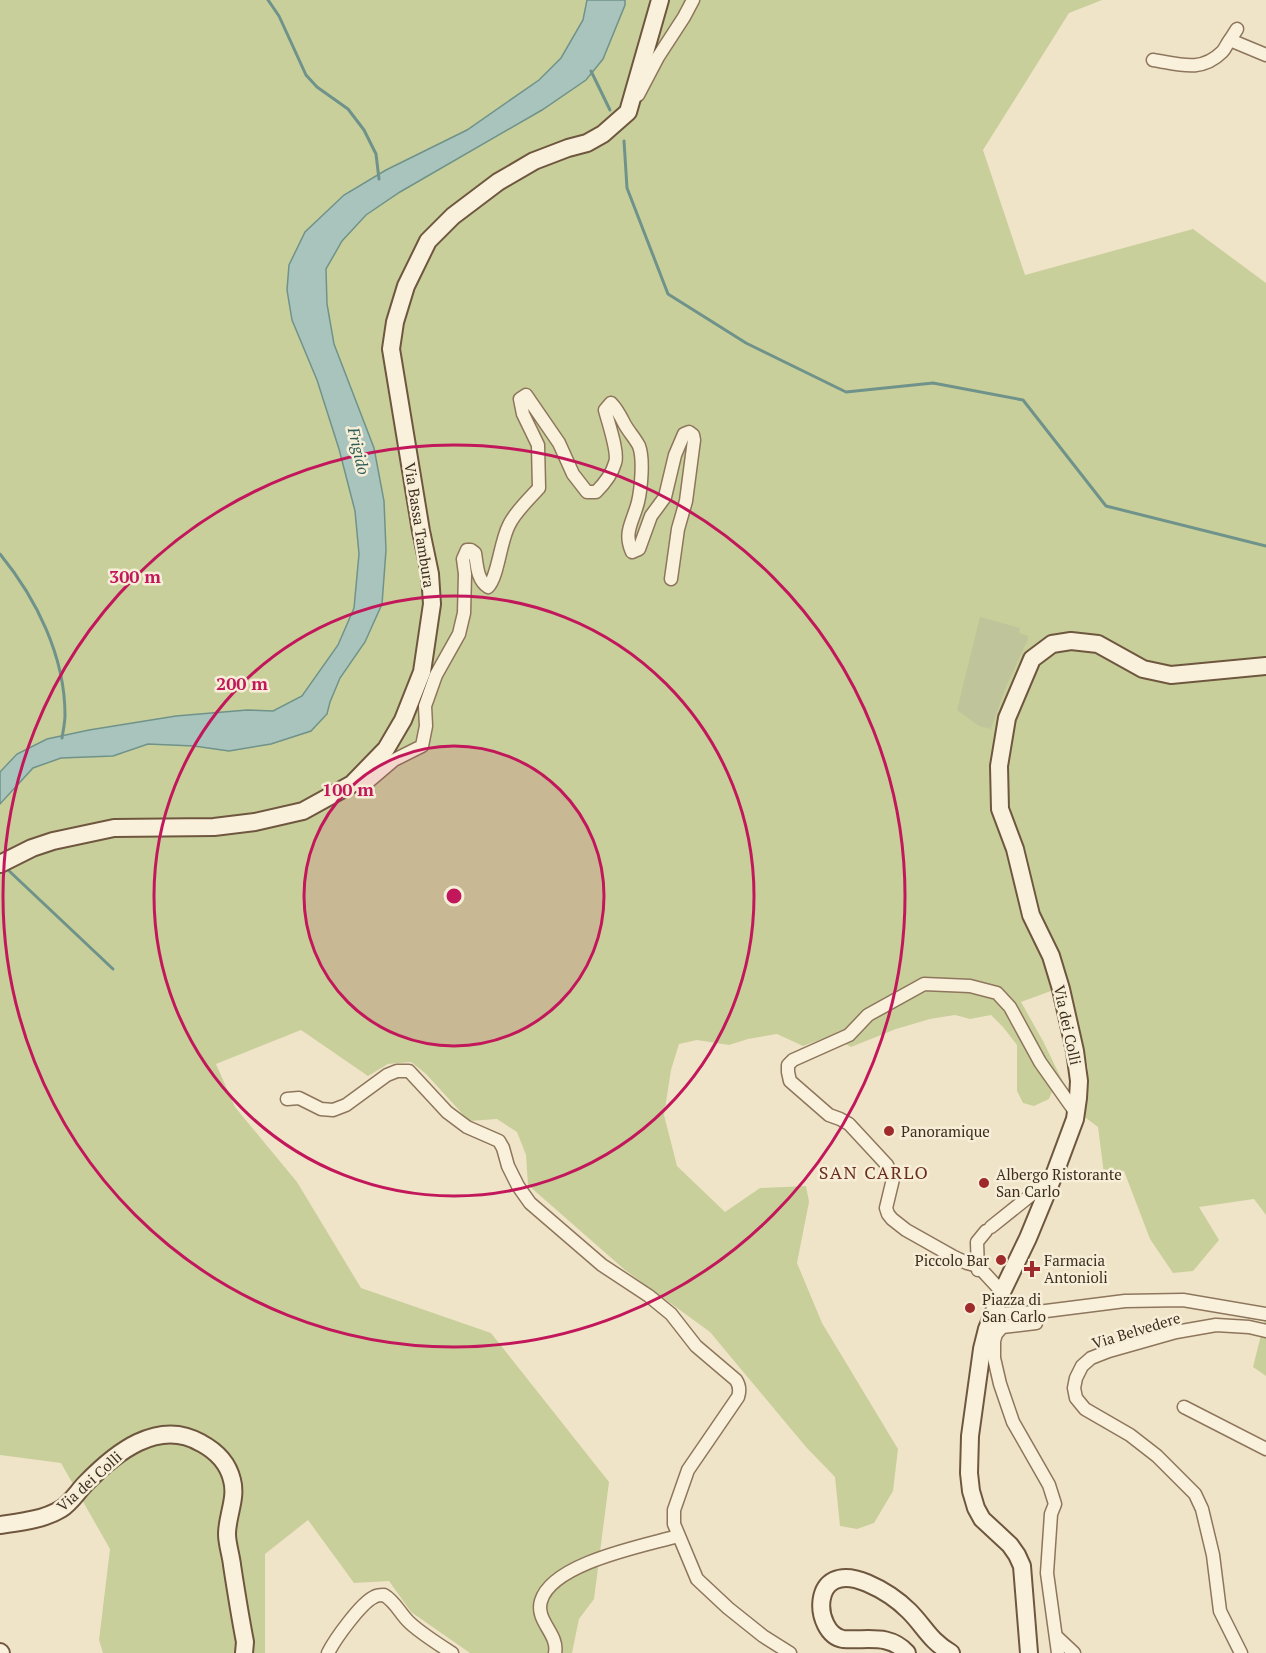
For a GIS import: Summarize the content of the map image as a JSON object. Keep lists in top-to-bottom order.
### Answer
{
  "streets": {
    "street": ["Via Bassa Tambura", "Via dei Colli", "Via Belvedere"]
  },
  "crossings": [
    ["Via dei Colli", "Via Belvedere"]
  ],
  "districts": ["SAN CARLO"],
  "water": ["Frigido"],
  "places": {
    "other": [
      "Panoramique",
      "Albergo Ristorante San Carlo",
      "Piccolo Bar",
      "Piazza di San Carlo"
    ],
    "health": ["Farmacia Antonioli"]
  },
  "rings": ["300 m", "200 m", "100 m"]
}
